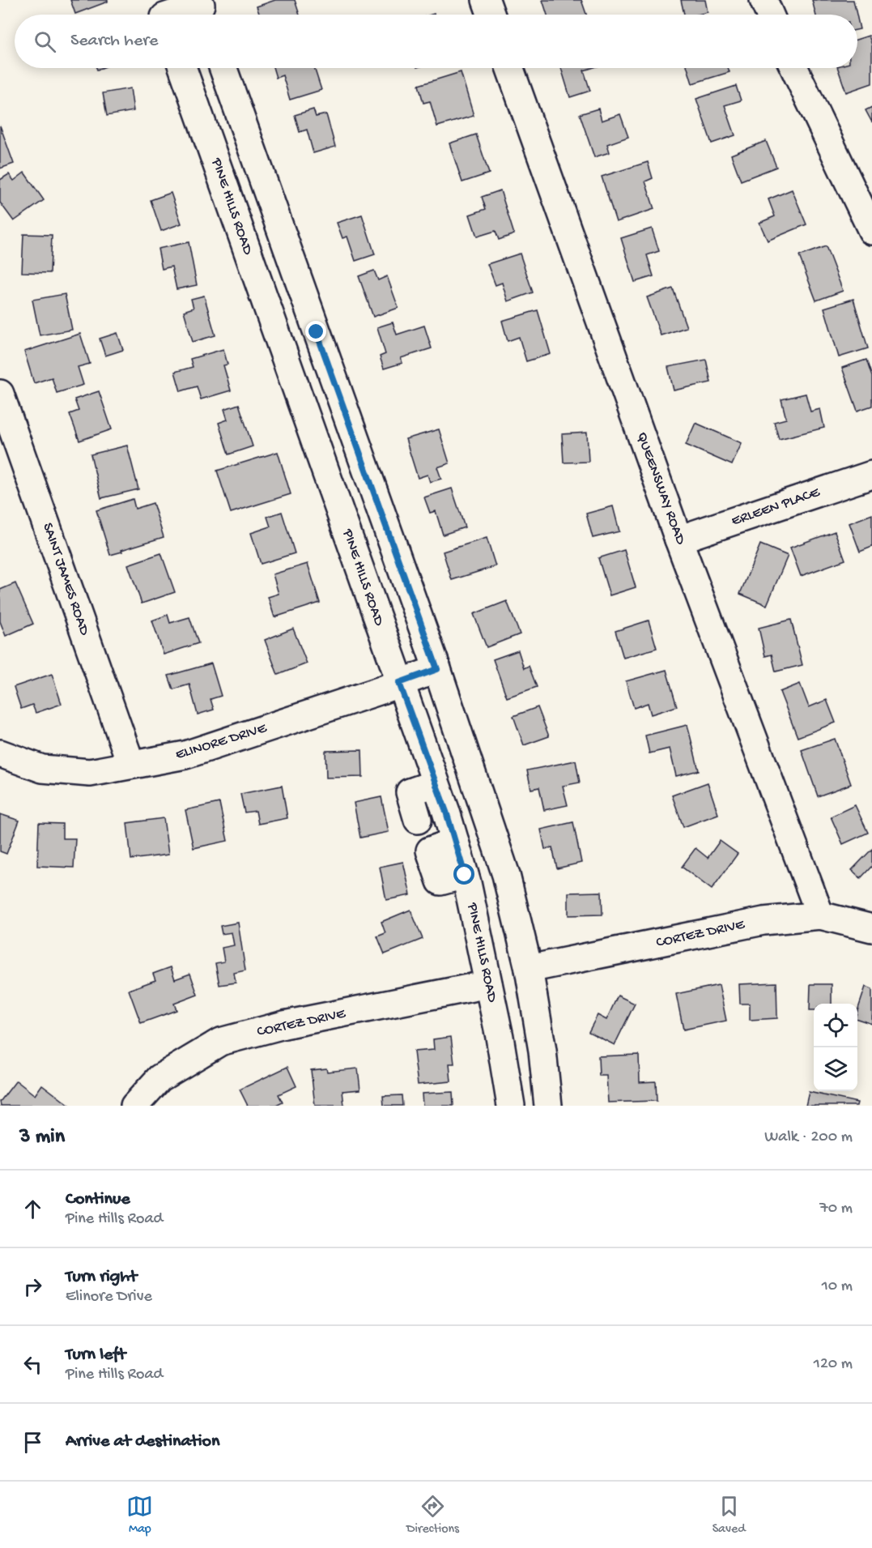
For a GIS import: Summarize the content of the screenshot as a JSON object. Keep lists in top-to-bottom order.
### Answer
{
  "streets": {
    "street": [
      "PINE HILLS ROAD",
      "QUEENSWAY ROAD",
      "ERLEEN PLACE",
      "SAINT JAMES ROAD",
      "ELINORE DRIVE",
      "CORTEZ DRIVE"
    ]
  },
  "crossings": [
    ["PINE HILLS ROAD", "ELINORE DRIVE"],
    ["PINE HILLS ROAD", "CORTEZ DRIVE"],
    ["QUEENSWAY ROAD", "ERLEEN PLACE"],
    ["QUEENSWAY ROAD", "CORTEZ DRIVE"],
    ["SAINT JAMES ROAD", "ELINORE DRIVE"]
  ],
  "page": {
    "search": "Search here",
    "heading": ["3 min", "Walk · 200 m"],
    "list": [
      ["Continue", "Pine Hills Road", "70 m"],
      ["Turn right", "Elinore Drive", "10 m"],
      ["Turn left", "Pine Hills Road", "120 m"],
      "Arrive at destination"
    ],
    "nav": ["Map", "Directions", "Saved"]
  }
}
